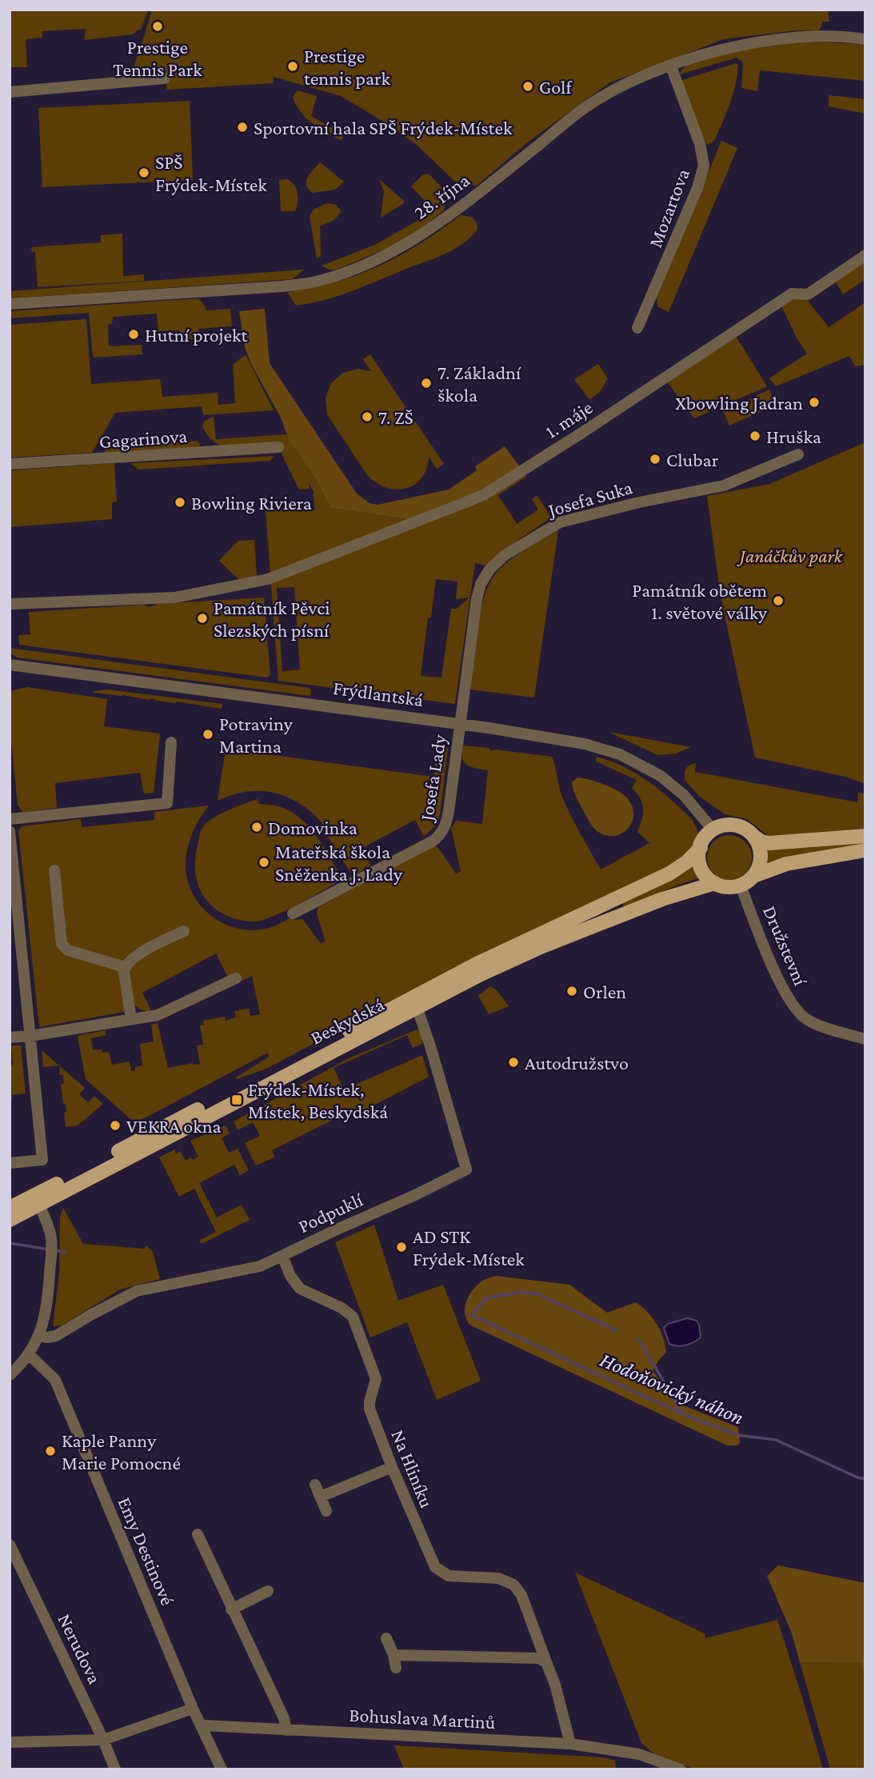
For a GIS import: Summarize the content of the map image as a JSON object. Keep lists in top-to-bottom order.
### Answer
{
  "streets": {
    "main road": ["Beskydská"],
    "street": [
      "28. října",
      "Mozartova",
      "1. máje",
      "Gagarinova",
      "Josefa Suka",
      "Frýdlantská",
      "Josefa Lady",
      "Družstevní",
      "Podpuklí",
      "Na Hliníku",
      "Emy Destinové",
      "Nerudova",
      "Bohuslava Martinů"
    ]
  },
  "crossings": [
    ["28. října", "Mozartova"],
    ["Josefa Suka", "Frýdlantská"],
    ["Josefa Suka", "Josefa Lady"],
    ["Frýdlantská", "Josefa Lady"],
    ["Frýdlantská", "Družstevní"],
    ["Frýdlantská", "Beskydská"],
    ["Družstevní", "Beskydská"],
    ["Beskydská", "Podpuklí"],
    ["Podpuklí", "Na Hliníku"],
    ["Na Hliníku", "Bohuslava Martinů"],
    ["Emy Destinové", "Bohuslava Martinů"]
  ],
  "water": ["Hodoňovický náhon"],
  "parks": ["Janáčkův park"],
  "places": {
    "other": [
      "Prestige Tennis Park",
      "Prestige tennis park",
      "Golf",
      "Sportovní hala SPŠ Frýdek-Místek",
      "SPŠ Frýdek-Místek",
      "Hutní projekt",
      "7. Základní škola",
      "Xbowling Jadran",
      "7. ZŠ",
      "Hruška",
      "Clubar",
      "Bowling Riviera",
      "Památník obětem 1. světové války",
      "Památník Pěvci Slezských písní",
      "Potraviny Martina",
      "Domovinka",
      "Mateřská škola Sněženka J. Lady",
      "Orlen",
      "Autodružstvo",
      "VEKRA okna",
      "AD STK Frýdek-Místek",
      "Kaple Panny Marie Pomocné"
    ],
    "transit": ["Frýdek-Místek, Místek, Beskydská"]
  }
}
